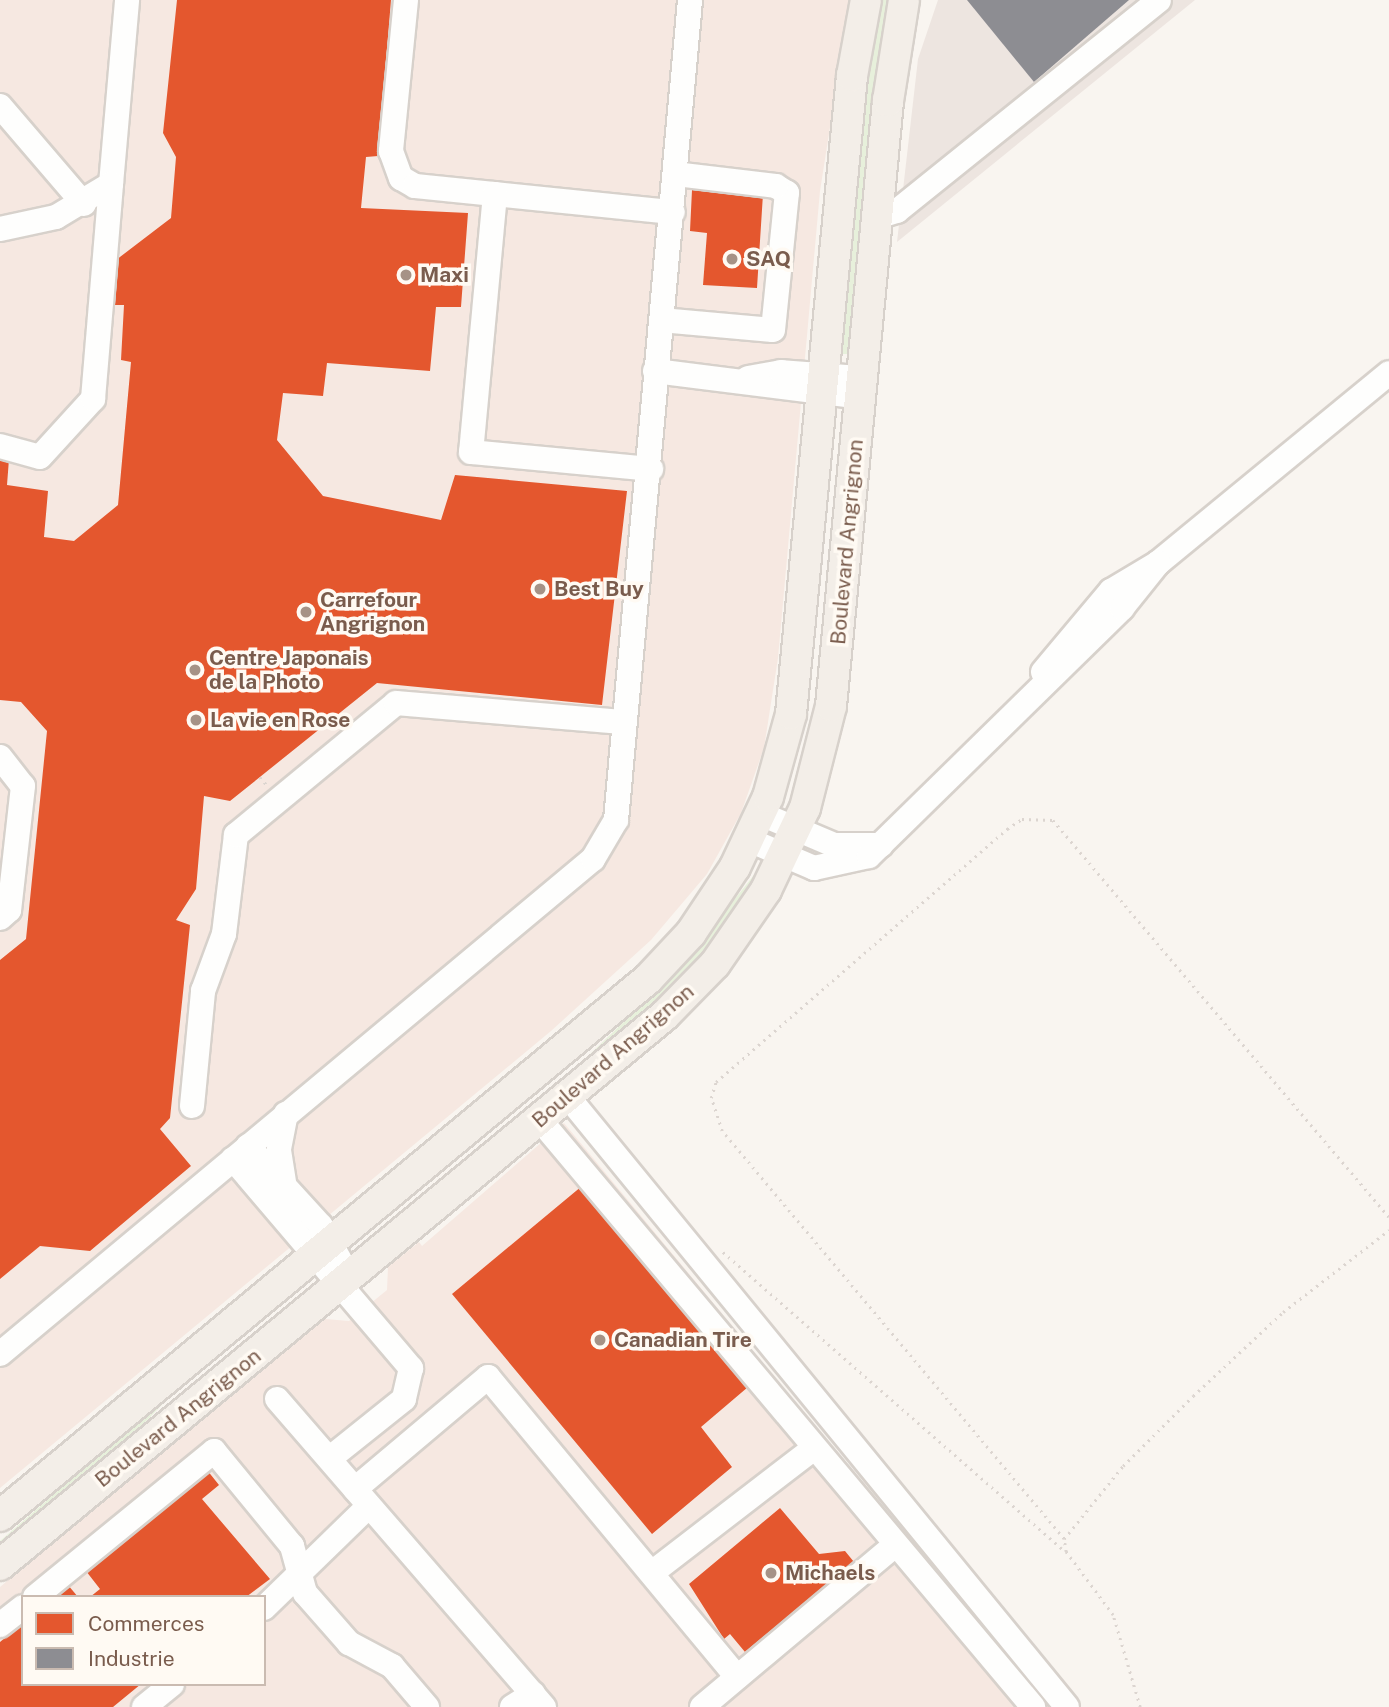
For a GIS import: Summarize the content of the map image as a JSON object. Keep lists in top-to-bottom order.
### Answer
{
  "streets": {
    "main road": ["Boulevard Angrignon"]
  },
  "places": [
    "SAQ",
    "Maxi",
    "Best Buy",
    "Carrefour Angrignon",
    "Centre Japonais de la Photo",
    "La vie en Rose",
    "Canadian Tire",
    "Michaels"
  ],
  "legend": ["Commerces", "Industrie"]
}
